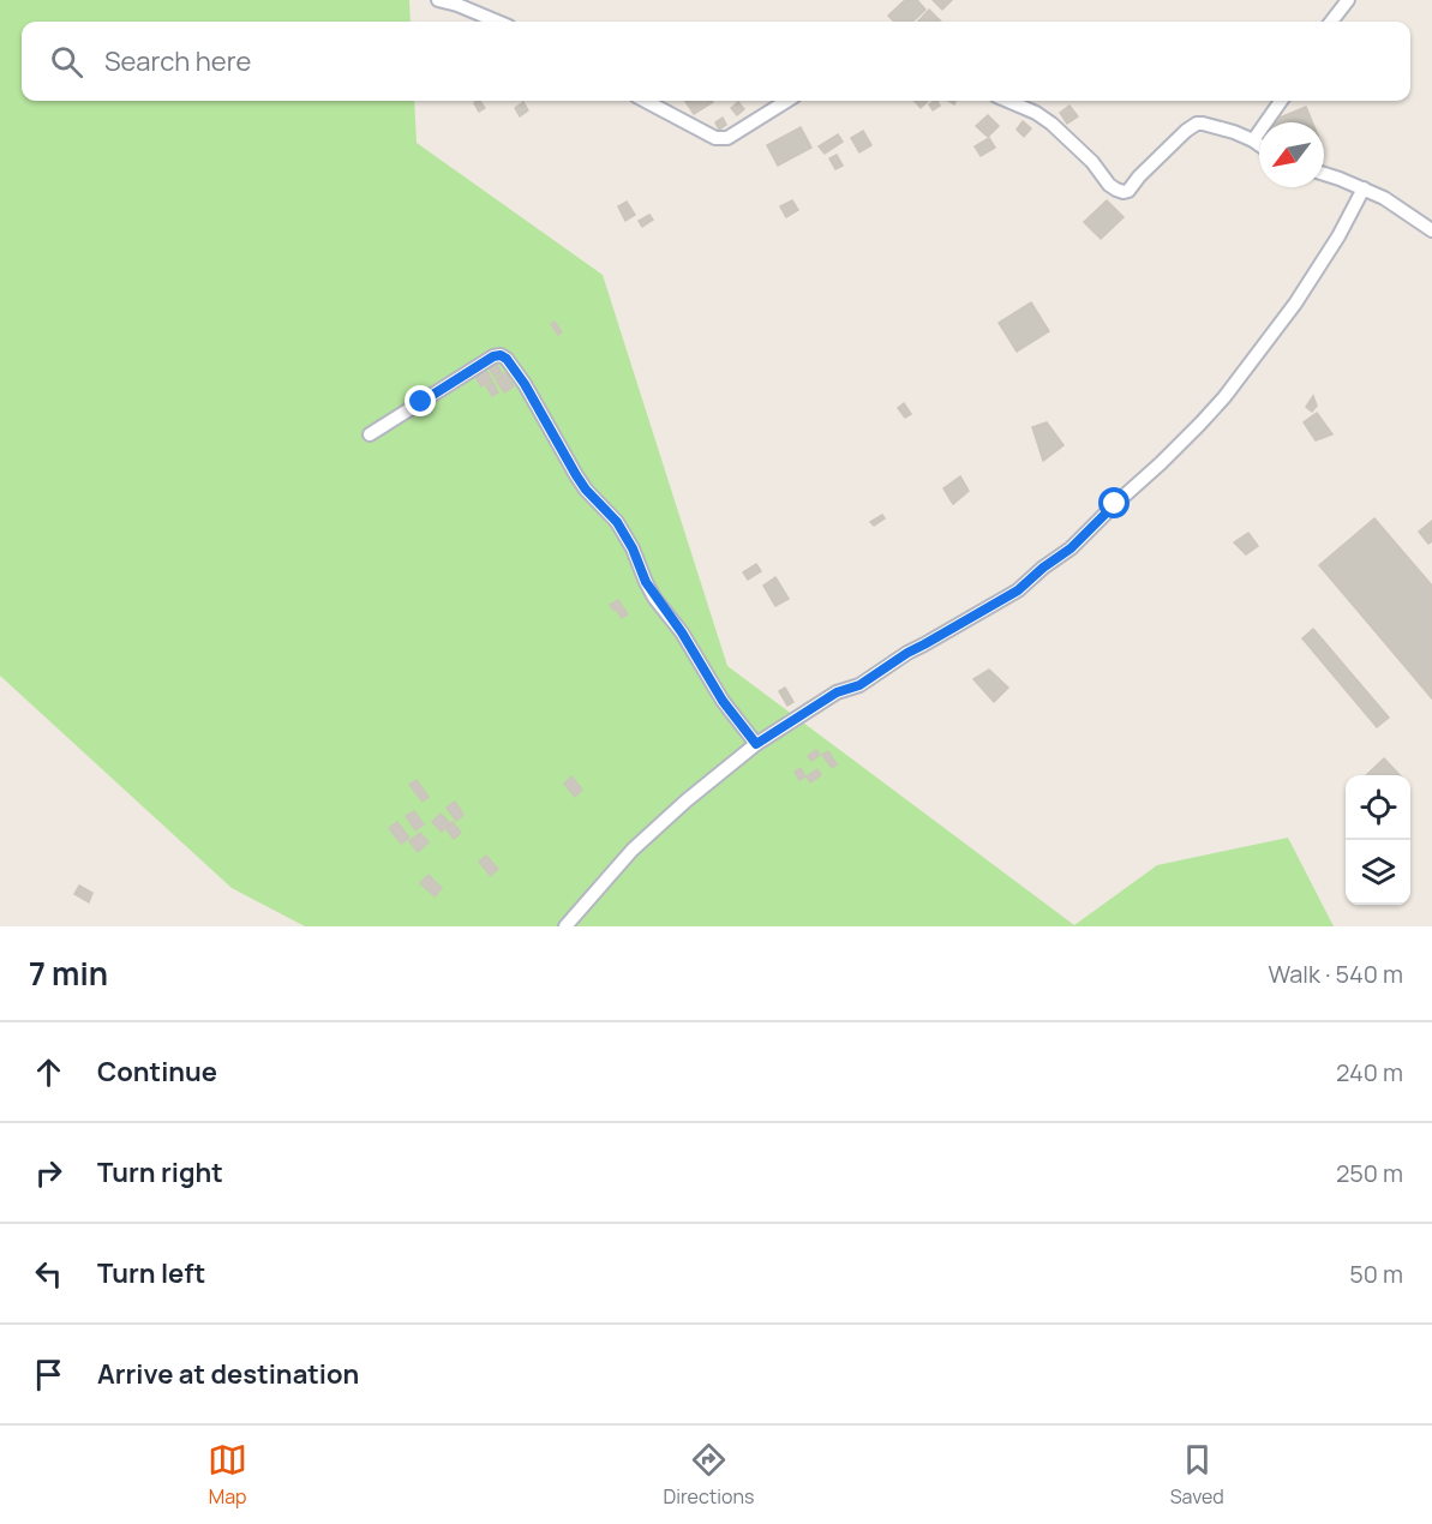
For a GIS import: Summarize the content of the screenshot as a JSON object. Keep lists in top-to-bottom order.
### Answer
{
  "north": "bottom left",
  "page": {
    "search": "Search here",
    "heading": ["7 min", "Walk · 540 m"],
    "list": [
      ["Continue", "240 m"],
      ["Turn right", "250 m"],
      ["Turn left", "50 m"],
      "Arrive at destination"
    ],
    "nav": ["Map", "Directions", "Saved"]
  }
}
